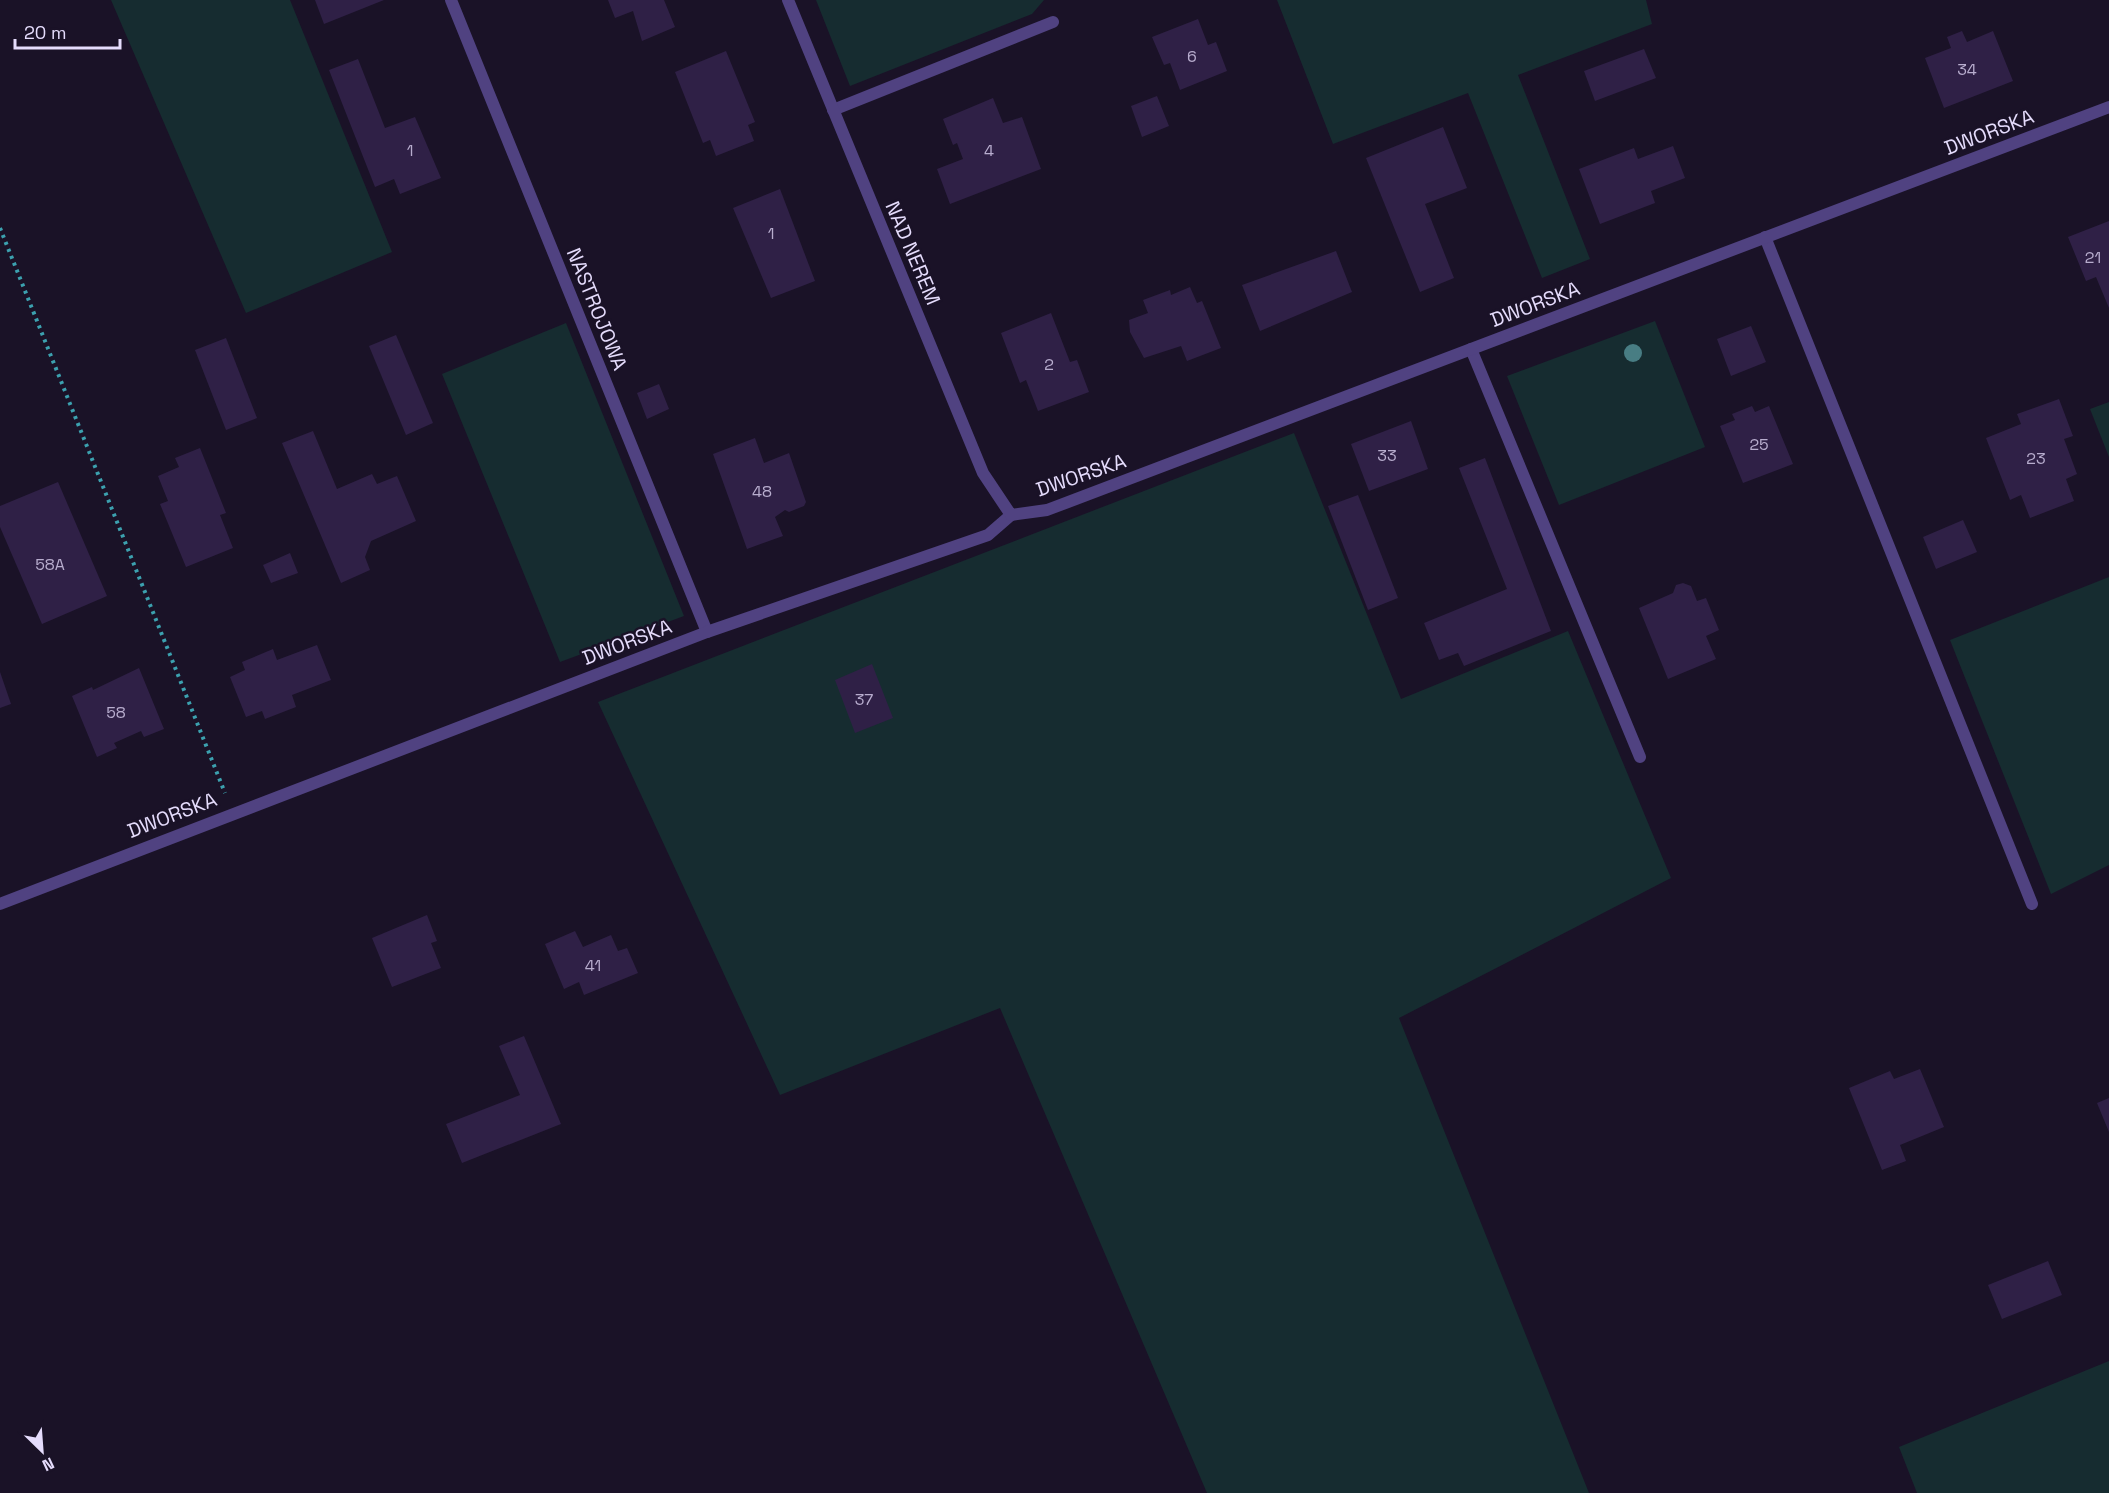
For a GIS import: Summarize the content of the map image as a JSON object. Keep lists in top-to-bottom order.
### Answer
{
  "streets": {
    "street": ["DWORSKA", "NAD NEREM", "NASTROJOWA"]
  },
  "crossings": [
    ["DWORSKA", "NAD NEREM"],
    ["DWORSKA", "NASTROJOWA"]
  ],
  "house_numbers": [
    "6",
    "34",
    "1",
    "4",
    "1",
    "21",
    "2",
    "25",
    "33",
    "23",
    "48",
    "58A",
    "37",
    "58",
    "41"
  ],
  "scale_bar": "20 m",
  "north": "bottom right"
}
